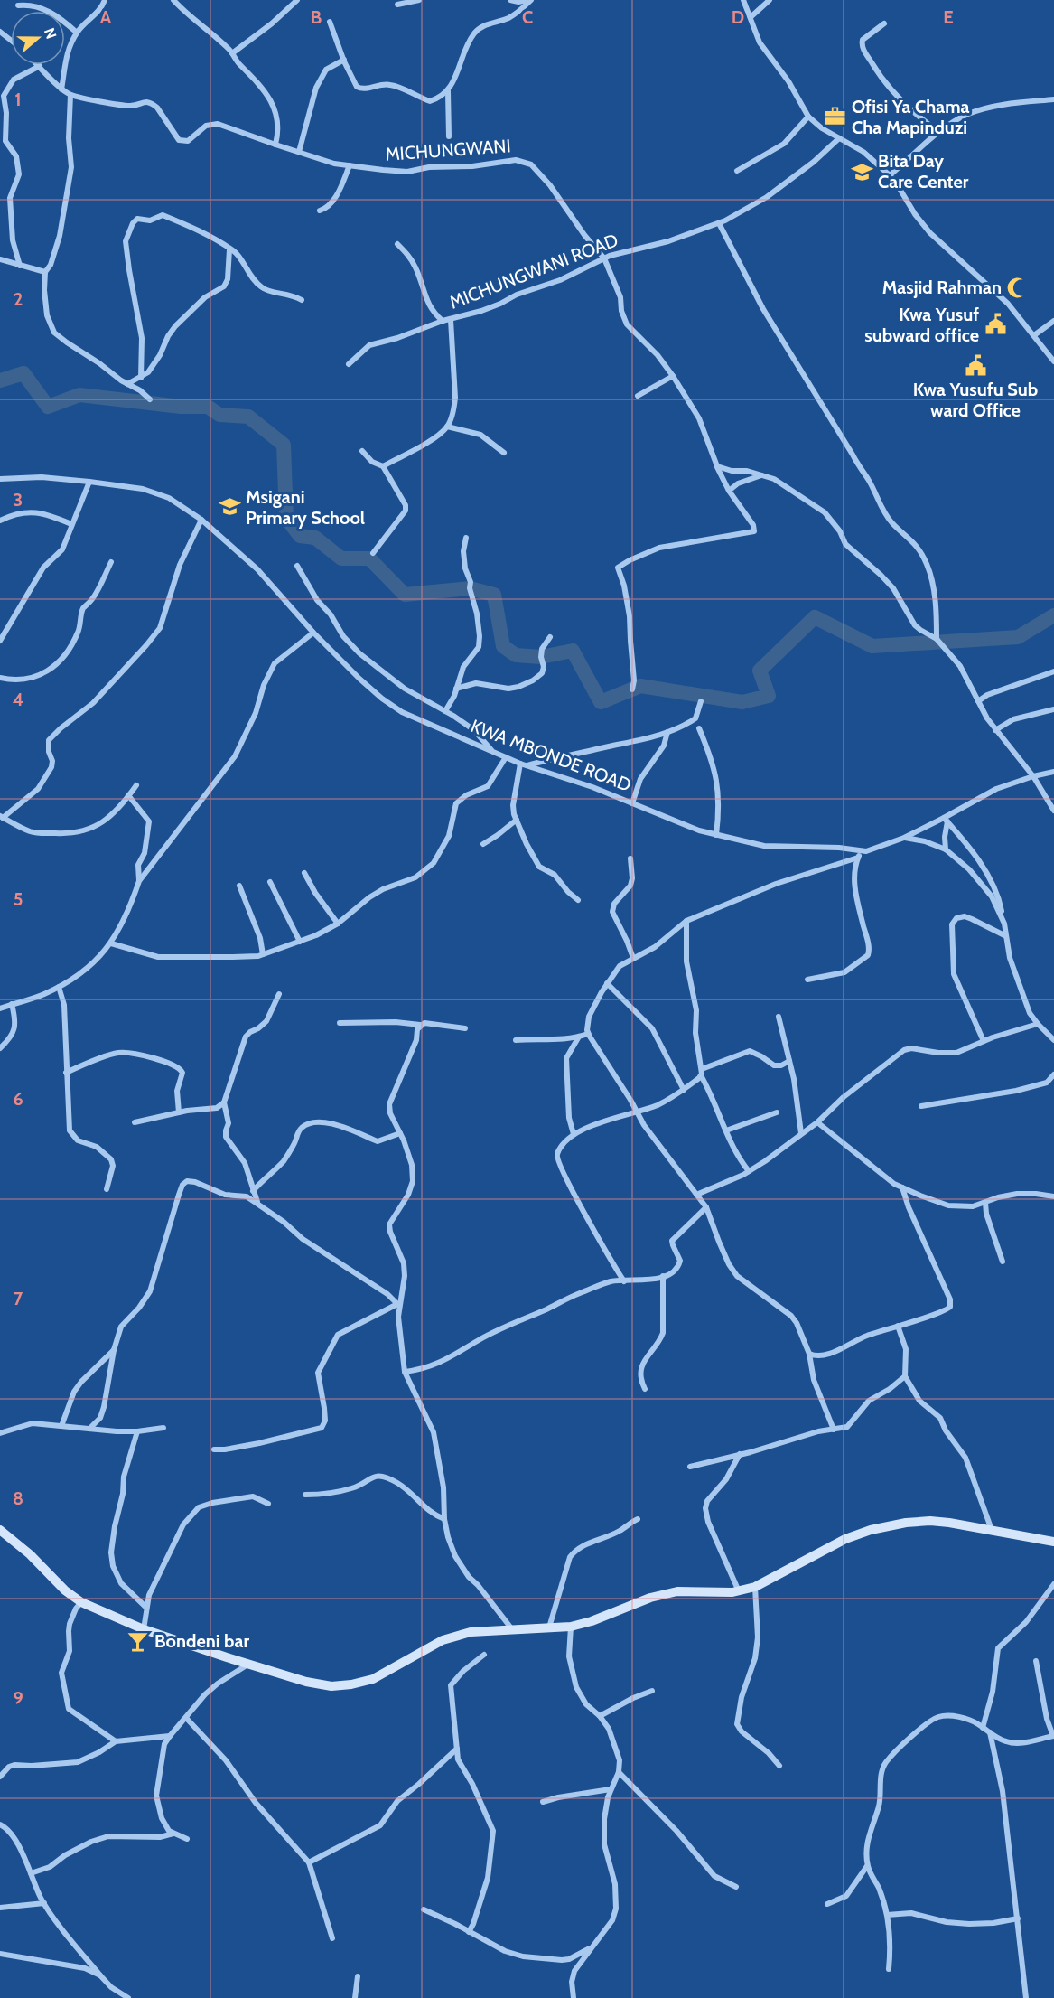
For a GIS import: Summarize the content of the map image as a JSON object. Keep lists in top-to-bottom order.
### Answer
{
  "streets": {
    "street": ["MICHUNGWANI", "MICHUNGWANI ROAD", "KWA MBONDE ROAD"]
  },
  "crossings": [
    ["MICHUNGWANI", "MICHUNGWANI ROAD"]
  ],
  "places": {
    "office": ["Ofisi Ya Chama Cha Mapinduzi"],
    "school or university": ["Bita Day Care Center", "Msigani Primary School"],
    "mosque": ["Masjid Rahman"],
    "public building": ["Kwa Yusuf subward office", "Kwa Yusufu Sub ward Office"],
    "bar": ["Bondeni bar"]
  },
  "north": "right",
  "grid": {
    "columns": [
      "A",
      "B",
      "C",
      "D",
      "E"
    ],
    "rows": [
      "1",
      "2",
      "3",
      "4",
      "5",
      "6",
      "7",
      "8",
      "9"
    ]
  }
}
